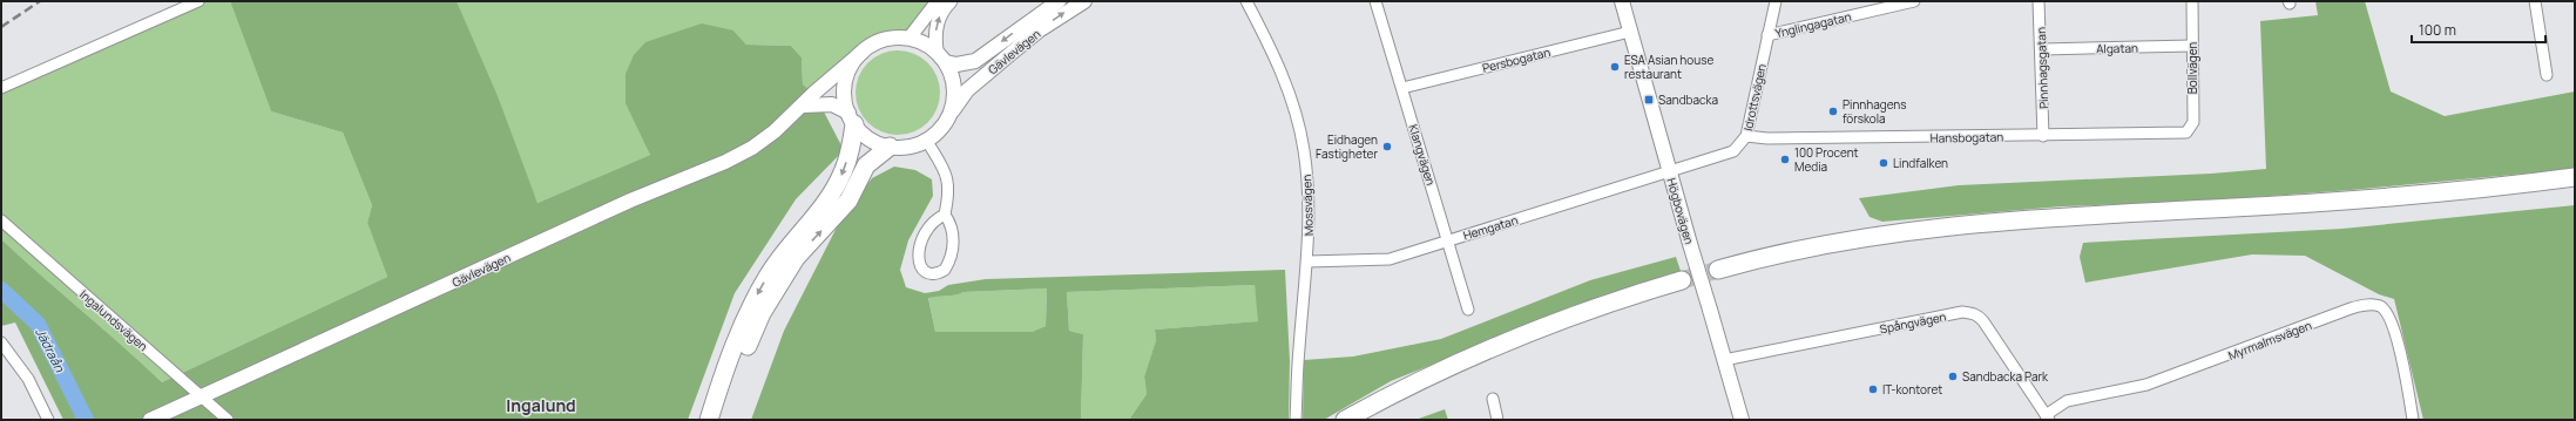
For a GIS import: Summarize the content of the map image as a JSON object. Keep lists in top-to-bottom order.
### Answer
{
  "streets": {
    "main road": ["Gävlevägen", "Högbovägen"],
    "street": [
      "Ynglingagatan",
      "Algatan",
      "Persbogatan",
      "Pinnhagsgatan",
      "Bollvägen",
      "Idrottsvägen",
      "Hansbogatan",
      "Klangvägen",
      "Mossvägen",
      "Hemgatan",
      "Ingalundsvägen",
      "Spångvägen",
      "Myrmalmsvägen"
    ]
  },
  "crossings": [
    ["Ynglingagatan", "Idrottsvägen"],
    ["Algatan", "Pinnhagsgatan"],
    ["Algatan", "Bollvägen"],
    ["Gävlevägen", "Ingalundsvägen"],
    ["Persbogatan", "Klangvägen"],
    ["Persbogatan", "Högbovägen"],
    ["Pinnhagsgatan", "Hansbogatan"],
    ["Bollvägen", "Hansbogatan"],
    ["Idrottsvägen", "Hansbogatan"],
    ["Idrottsvägen", "Högbovägen"],
    ["Idrottsvägen", "Hemgatan"],
    ["Klangvägen", "Hemgatan"],
    ["Mossvägen", "Hemgatan"],
    ["Högbovägen", "Hemgatan"],
    ["Högbovägen", "Spångvägen"],
    ["Spångvägen", "Myrmalmsvägen"]
  ],
  "districts": ["Ingalund"],
  "water": ["Jädraån"],
  "places": {
    "other": [
      "ESA Asian house restaurant",
      "Pinnhagens förskola",
      "Eidhagen Fastigheter",
      "100 Procent Media",
      "Lindfalken",
      "Sandbacka Park",
      "IT-kontoret"
    ],
    "transit": ["Sandbacka"]
  },
  "scale_bar": "100 m"
}
